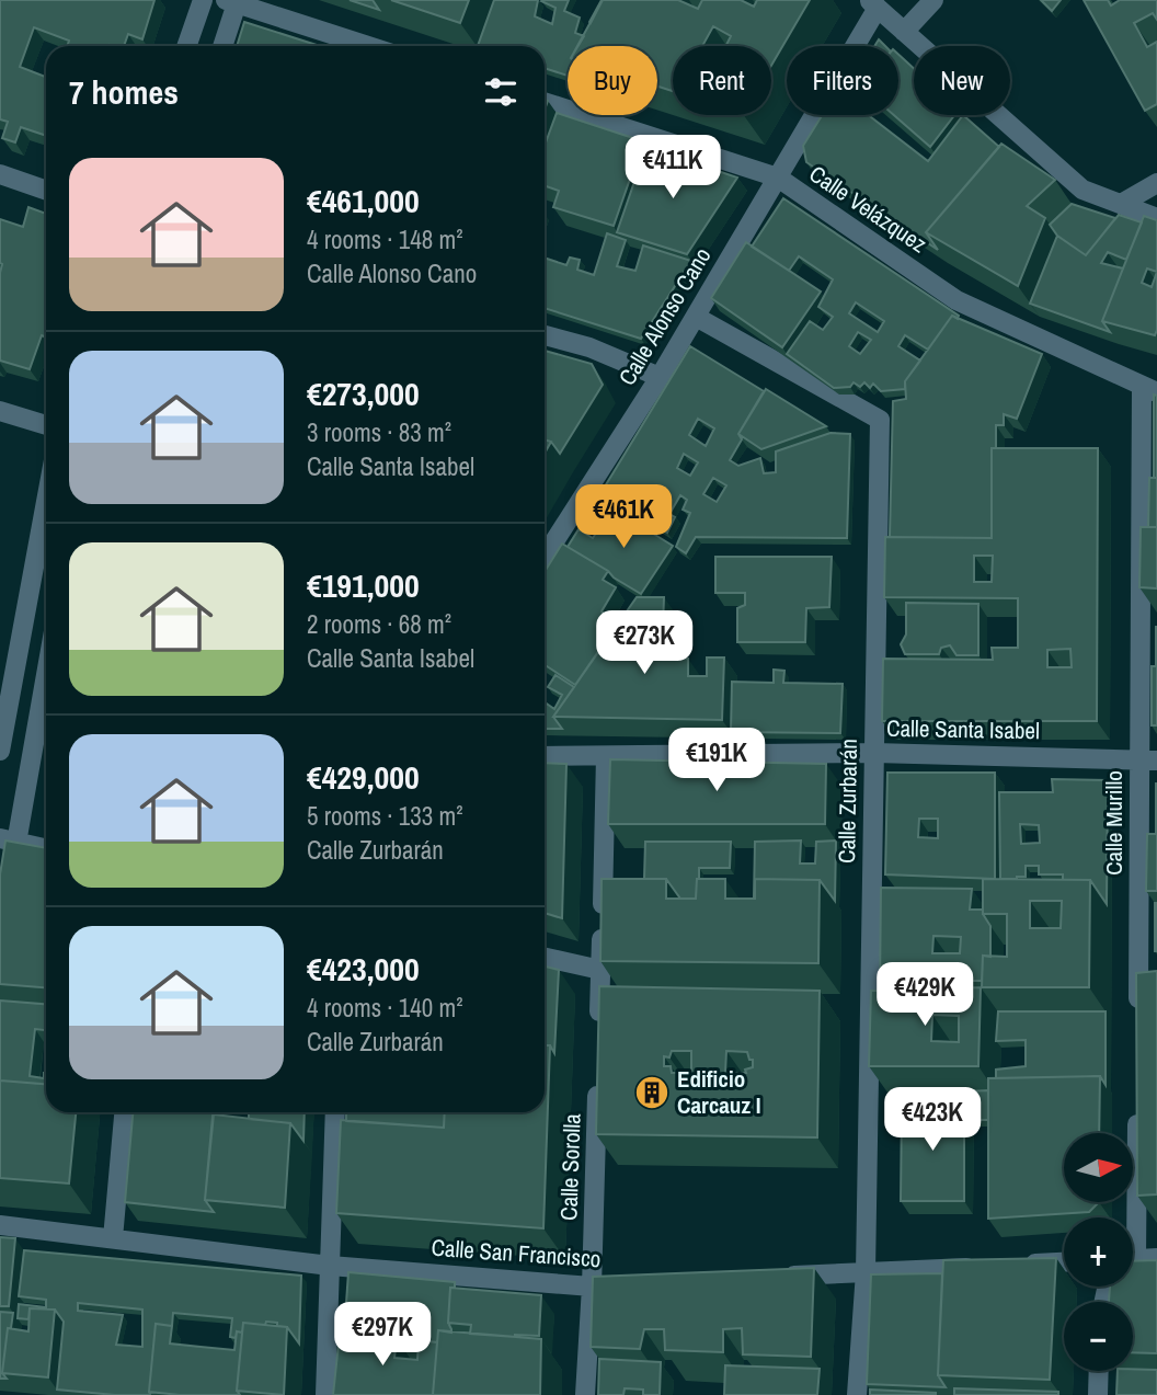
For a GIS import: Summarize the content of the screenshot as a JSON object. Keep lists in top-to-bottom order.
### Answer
{
  "streets": {
    "street": [
      "Calle Velázquez",
      "Calle Alonso Cano",
      "Calle Santa Isabel",
      "Calle Zurbarán",
      "Calle Murillo",
      "Calle Sorolla",
      "Calle San Francisco"
    ]
  },
  "crossings": [
    ["Calle Velázquez", "Calle Alonso Cano"],
    ["Calle Velázquez", "Calle Murillo"],
    ["Calle Alonso Cano", "Calle Zurbarán"],
    ["Calle Santa Isabel", "Calle Zurbarán"],
    ["Calle Santa Isabel", "Calle Murillo"],
    ["Calle Sorolla", "Calle San Francisco"]
  ],
  "places": {
    "building": ["Edificio Carcauz I"]
  },
  "north": "right",
  "page": {
    "chip": [
      "Buy",
      "Rent",
      "Filters",
      "New"
    ],
    "heading": "7 homes",
    "price": [
      "€411K",
      "€461K",
      "€273K",
      "€191K",
      "€429K",
      "€423K",
      "€297K"
    ],
    "list": [
      {
        "name": "€461,000",
        "note": "4 rooms · 148 m² · Calle Alonso Cano"
      },
      {
        "name": "€273,000",
        "note": "3 rooms · 83 m² · Calle Santa Isabel"
      },
      {
        "name": "€191,000",
        "note": "2 rooms · 68 m² · Calle Santa Isabel"
      },
      {
        "name": "€429,000",
        "note": "5 rooms · 133 m² · Calle Zurbarán"
      },
      {
        "name": "€423,000",
        "note": "4 rooms · 140 m² · Calle Zurbarán"
      }
    ],
    "map_buttons": ["+", "−"]
  }
}
